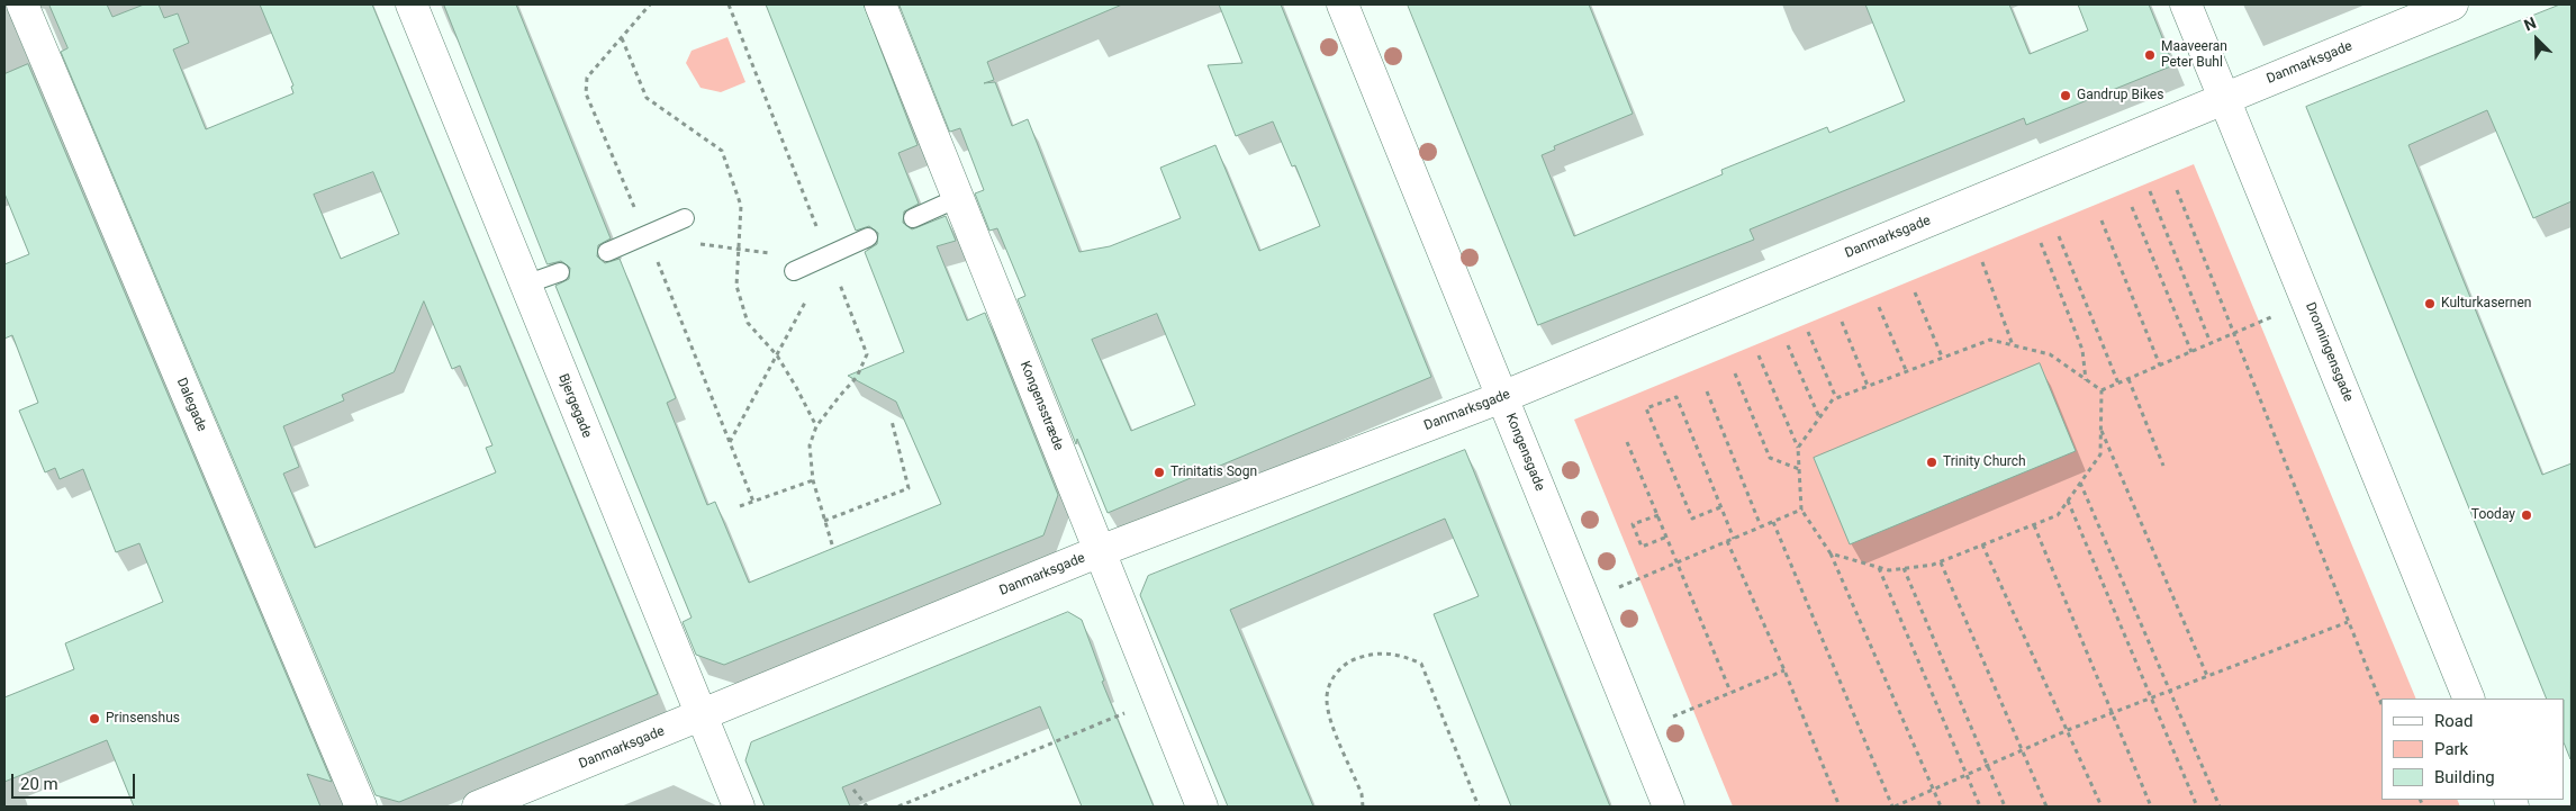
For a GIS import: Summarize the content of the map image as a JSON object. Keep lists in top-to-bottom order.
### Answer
{
  "streets": {
    "street": [
      "Danmarksgade",
      "Dronningensgade",
      "Dalegade",
      "Bjergegade",
      "Kongensstræde",
      "Kongensgade"
    ]
  },
  "crossings": [
    ["Danmarksgade", "Dronningensgade"],
    ["Danmarksgade", "Bjergegade"],
    ["Danmarksgade", "Kongensstræde"],
    ["Danmarksgade", "Kongensgade"]
  ],
  "places": [
    "Maaveeran Peter Buhl",
    "Gandrup Bikes",
    "Kulturkasernen",
    "Trinity Church",
    "Trinitatis Sogn",
    "Tooday",
    "Prinsenshus"
  ],
  "legend": ["Road", "Park", "Building"],
  "scale_bar": "20 m",
  "north": "top left"
}
